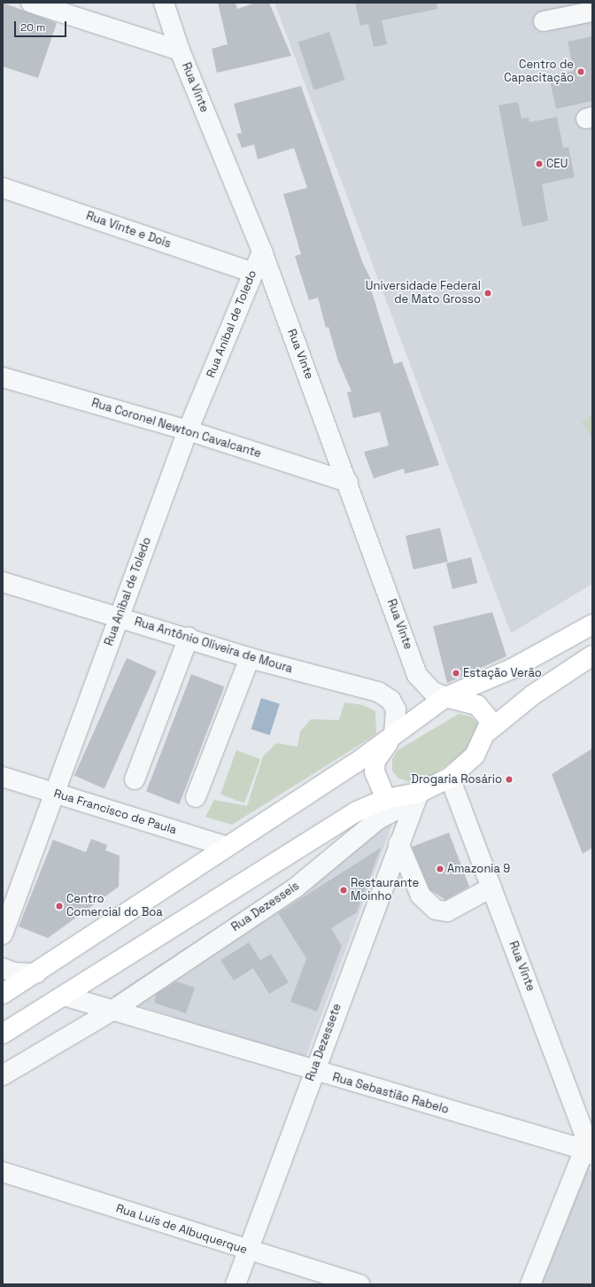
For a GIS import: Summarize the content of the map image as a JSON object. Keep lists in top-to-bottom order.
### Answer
{
  "streets": {
    "street": [
      "Rua Vinte",
      "Rua Vinte e Dois",
      "Rua Anibal de Toledo",
      "Rua Coronel Newton Cavalcante",
      "Rua Antônio Oliveira de Moura",
      "Rua Francisco de Paula",
      "Rua Dezesseis",
      "Rua Dezessete",
      "Rua Sebastião Rabelo",
      "Rua Luís de Albuquerque"
    ]
  },
  "crossings": [
    ["Rua Vinte", "Rua Anibal de Toledo"],
    ["Rua Vinte", "Rua Coronel Newton Cavalcante"],
    ["Rua Vinte", "Rua Sebastião Rabelo"],
    ["Rua Vinte e Dois", "Rua Anibal de Toledo"],
    ["Rua Anibal de Toledo", "Rua Coronel Newton Cavalcante"],
    ["Rua Anibal de Toledo", "Rua Antônio Oliveira de Moura"],
    ["Rua Anibal de Toledo", "Rua Francisco de Paula"],
    ["Rua Dezesseis", "Rua Dezessete"],
    ["Rua Dezesseis", "Rua Sebastião Rabelo"],
    ["Rua Dezessete", "Rua Sebastião Rabelo"],
    ["Rua Dezessete", "Rua Luís de Albuquerque"]
  ],
  "places": [
    "Centro de Capacitação",
    "CEU",
    "Universidade Federal de Mato Grosso",
    "Estação Verão",
    "Drogaria Rosário",
    "Amazonia 9",
    "Restaurante Moinho",
    "Centro Comercial do Boa"
  ],
  "scale_bar": "20 m"
}
